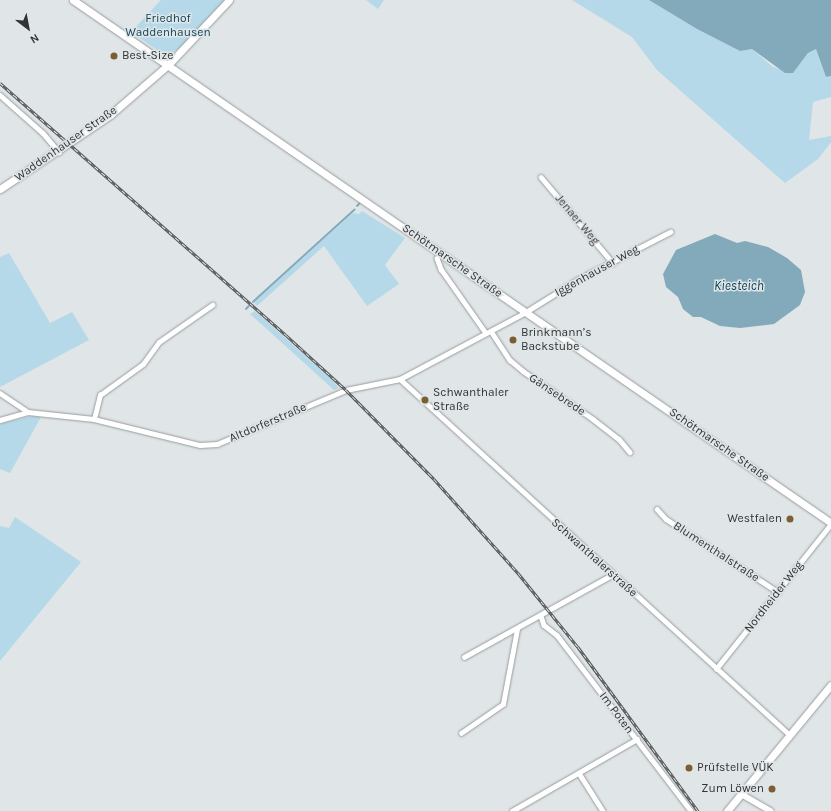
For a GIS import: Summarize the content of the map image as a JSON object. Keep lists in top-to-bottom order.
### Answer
{
  "streets": {
    "main road": ["Waddenhauser Straße", "Schötmarsche Straße"],
    "street": [
      "Jenaer Weg",
      "Iggenhauser Weg",
      "Gänsebrede",
      "Altdorferstraße",
      "Blumenthalstraße",
      "Schwanthalerstraße",
      "Nordheider Weg",
      "Im Poten"
    ]
  },
  "crossings": [
    ["Waddenhauser Straße", "Schötmarsche Straße"],
    ["Jenaer Weg", "Iggenhauser Weg"],
    ["Schötmarsche Straße", "Iggenhauser Weg"],
    ["Schötmarsche Straße", "Altdorferstraße"],
    ["Schötmarsche Straße", "Nordheider Weg"],
    ["Iggenhauser Weg", "Altdorferstraße"],
    ["Gänsebrede", "Altdorferstraße"],
    ["Altdorferstraße", "Schwanthalerstraße"],
    ["Blumenthalstraße", "Nordheider Weg"],
    ["Schwanthalerstraße", "Nordheider Weg"]
  ],
  "water": ["Kiesteich"],
  "parks": ["Friedhof Waddenhausen"],
  "places": [
    "Best-Size",
    "Brinkmann’s Backstube",
    "Schwanthaler Straße",
    "Westfalen",
    "Prüfstelle VÜK",
    "Zum Löwen"
  ],
  "north": "bottom right"
}
